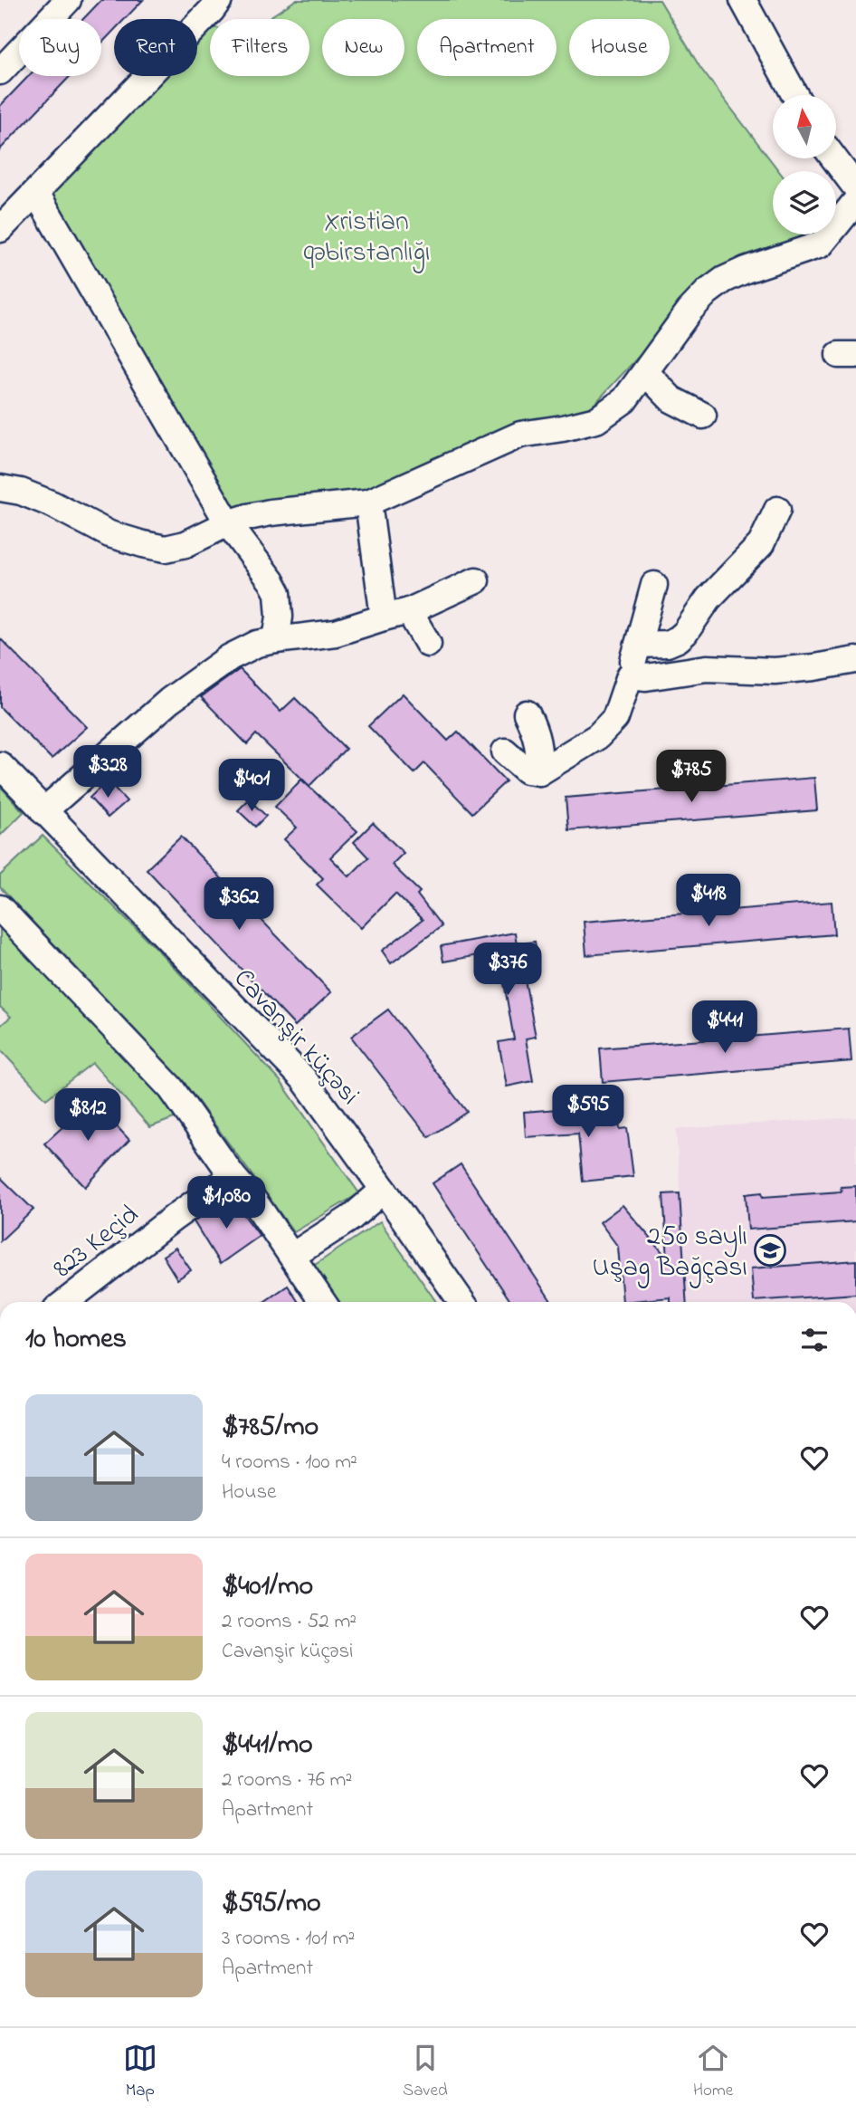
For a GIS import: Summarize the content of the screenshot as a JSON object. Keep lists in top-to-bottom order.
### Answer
{
  "streets": {
    "street": ["Cavanşir küçəsi", "823 Keçid"]
  },
  "parks": ["Xristian qəbirstanlığı"],
  "places": {
    "school or university": ["250 saylı Uşag Bağçası"]
  },
  "north": "top",
  "page": {
    "chip": [
      "Buy",
      "Rent",
      "Filters",
      "New",
      "Apartment",
      "House"
    ],
    "price": [
      "$328",
      "$785",
      "$401",
      "$418",
      "$362",
      "$376",
      "$441",
      "$595",
      "$812",
      "$1,080"
    ],
    "heading": "10 homes",
    "list": [
      {
        "name": "$785/mo",
        "note": "4 rooms · 100 m² · House"
      },
      {
        "name": "$401/mo",
        "note": "2 rooms · 52 m² · Cavanşir küçəsi"
      },
      {
        "name": "$441/mo",
        "note": "2 rooms · 76 m² · Apartment"
      },
      {
        "name": "$595/mo",
        "note": "3 rooms · 101 m² · Apartment"
      }
    ],
    "tabs": ["Map", "Saved", "Home"]
  }
}
